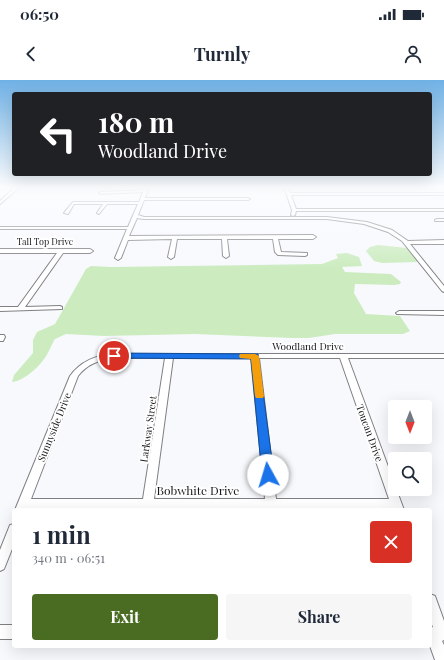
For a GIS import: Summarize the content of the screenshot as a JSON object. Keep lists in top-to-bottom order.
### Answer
{
  "streets": {
    "street": [
      "Tall Top Drive",
      "Woodland Drive",
      "Sunnyside Drive",
      "Larkway Street",
      "Toucan Drive",
      "Bobwhite Drive"
    ]
  },
  "crossings": [
    ["Woodland Drive", "Sunnyside Drive"],
    ["Woodland Drive", "Larkway Street"],
    ["Woodland Drive", "Toucan Drive"],
    ["Sunnyside Drive", "Bobwhite Drive"],
    ["Larkway Street", "Bobwhite Drive"],
    ["Toucan Drive", "Bobwhite Drive"]
  ],
  "north": "bottom",
  "page": {
    "status": "06:50",
    "header": "Turnly",
    "turn": ["180 m", "Woodland Drive"],
    "heading": ["1 min", "340 m · 06:51"],
    "buttons": ["Exit", "Share"]
  }
}
